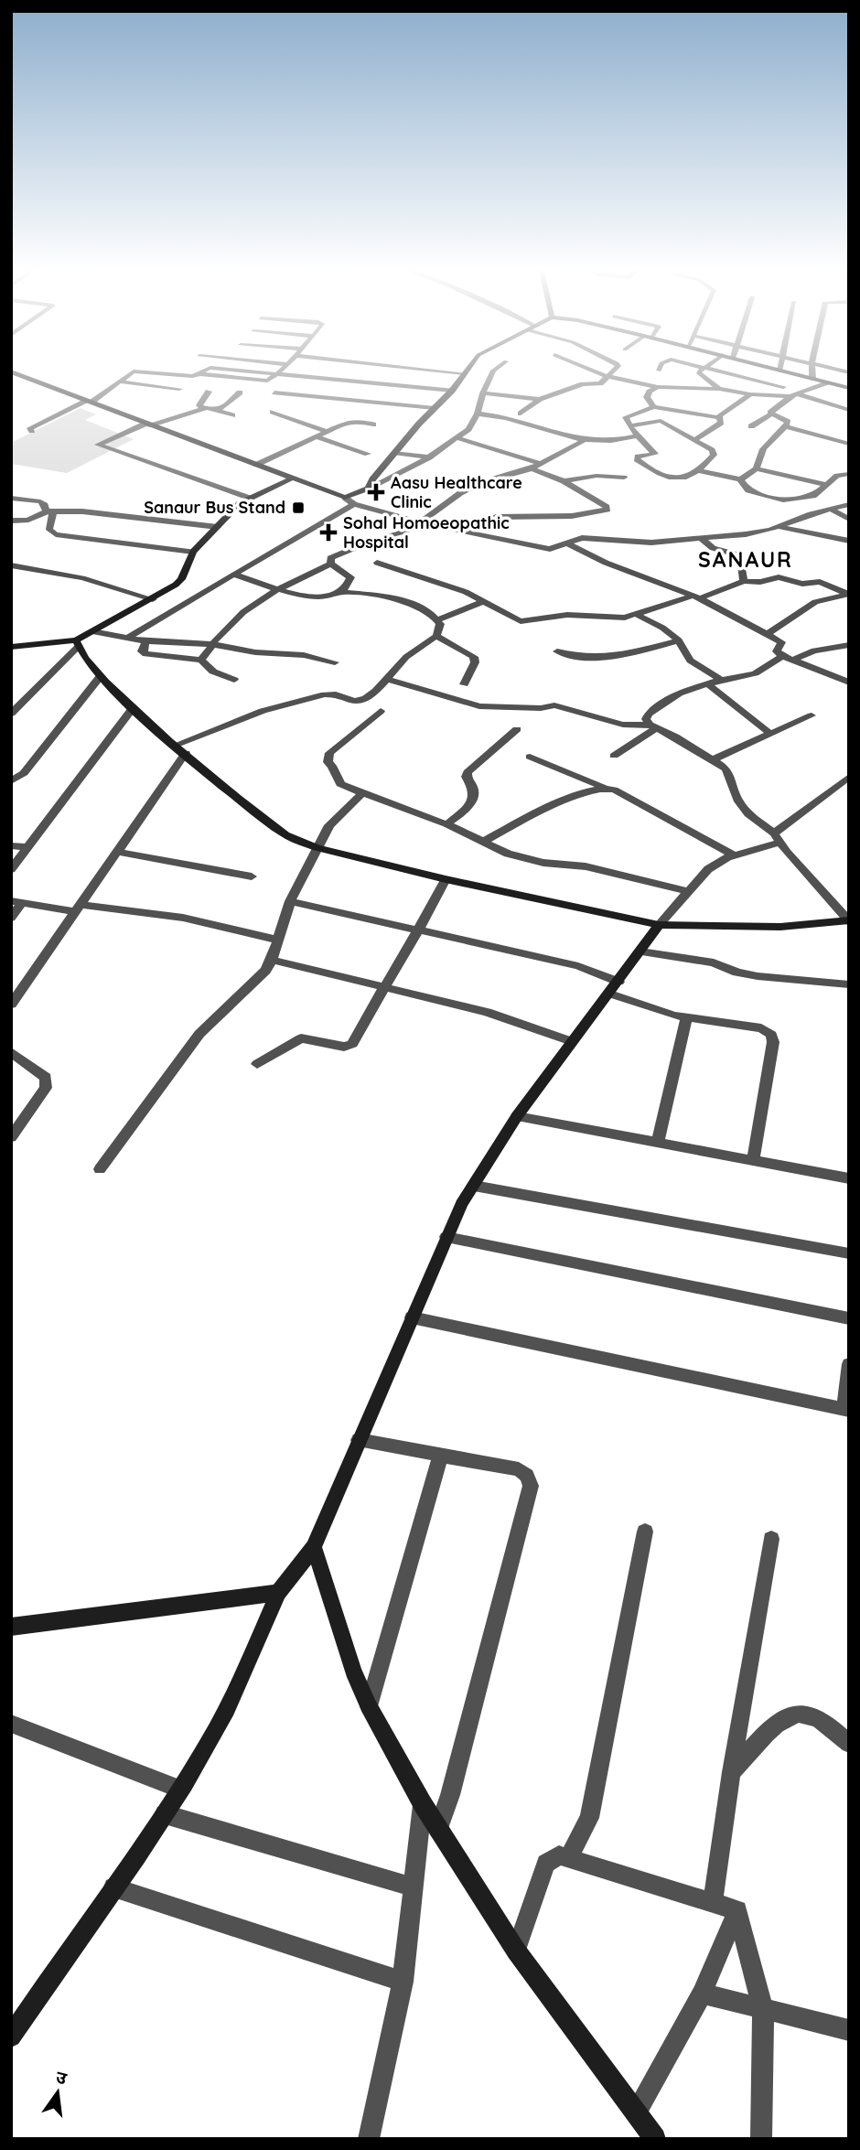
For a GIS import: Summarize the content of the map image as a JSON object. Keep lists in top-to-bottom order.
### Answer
{
  "districts": ["SANAUR"],
  "places": {
    "health": ["Aasu Healthcare Clinic", "Sohal Homoeopathic Hospital"],
    "transit": ["Sanaur Bus Stand"]
  },
  "north": "top"
}
